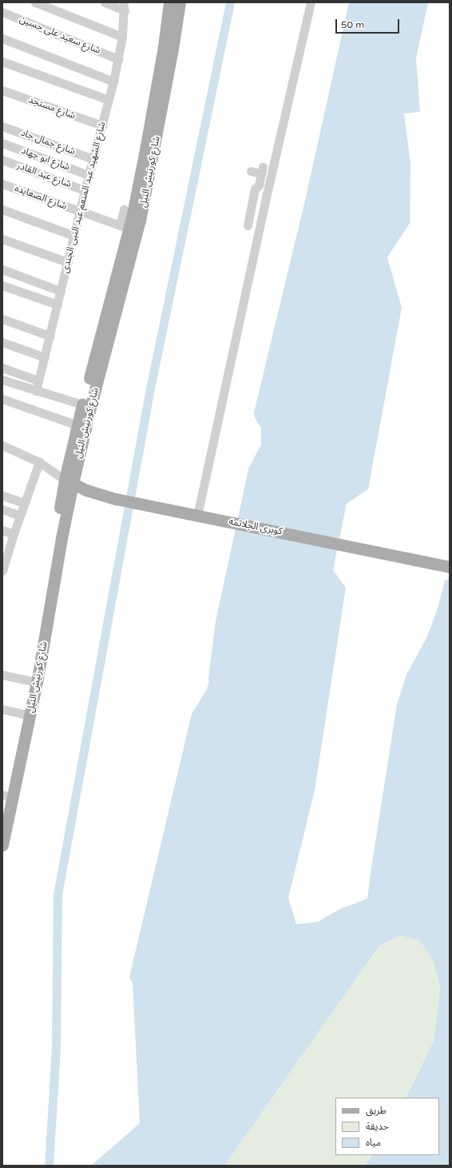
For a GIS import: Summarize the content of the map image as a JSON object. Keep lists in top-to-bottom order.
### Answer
{
  "streets": {
    "main road": ["شارع كورنيش النيل", "كوبرى الجلاتمه"],
    "street": [
      "شارع سعيد على حسين",
      "شارع مستجد",
      "شارع جمال جاد",
      "شارع ابو جهاد",
      "شارع عبد القادر",
      "شارع الصعايده",
      "شارع الشهيد عبد المنعم عبد النبى الجندى"
    ]
  },
  "crossings": [
    ["شارع سعيد على حسين", "شارع الشهيد عبد المنعم عبد النبى الجندى"],
    ["شارع مستجد", "شارع الشهيد عبد المنعم عبد النبى الجندى"],
    ["شارع جمال جاد", "شارع الشهيد عبد المنعم عبد النبى الجندى"],
    ["شارع ابو جهاد", "شارع الشهيد عبد المنعم عبد النبى الجندى"],
    ["شارع كورنيش النيل", "شارع الصعايده"],
    ["شارع كورنيش النيل", "كوبرى الجلاتمه"],
    ["شارع عبد القادر", "شارع الشهيد عبد المنعم عبد النبى الجندى"],
    ["شارع الصعايده", "شارع الشهيد عبد المنعم عبد النبى الجندى"]
  ],
  "legend": ["طريق", "حديقة", "مياه"],
  "scale_bar": "50 m"
}
